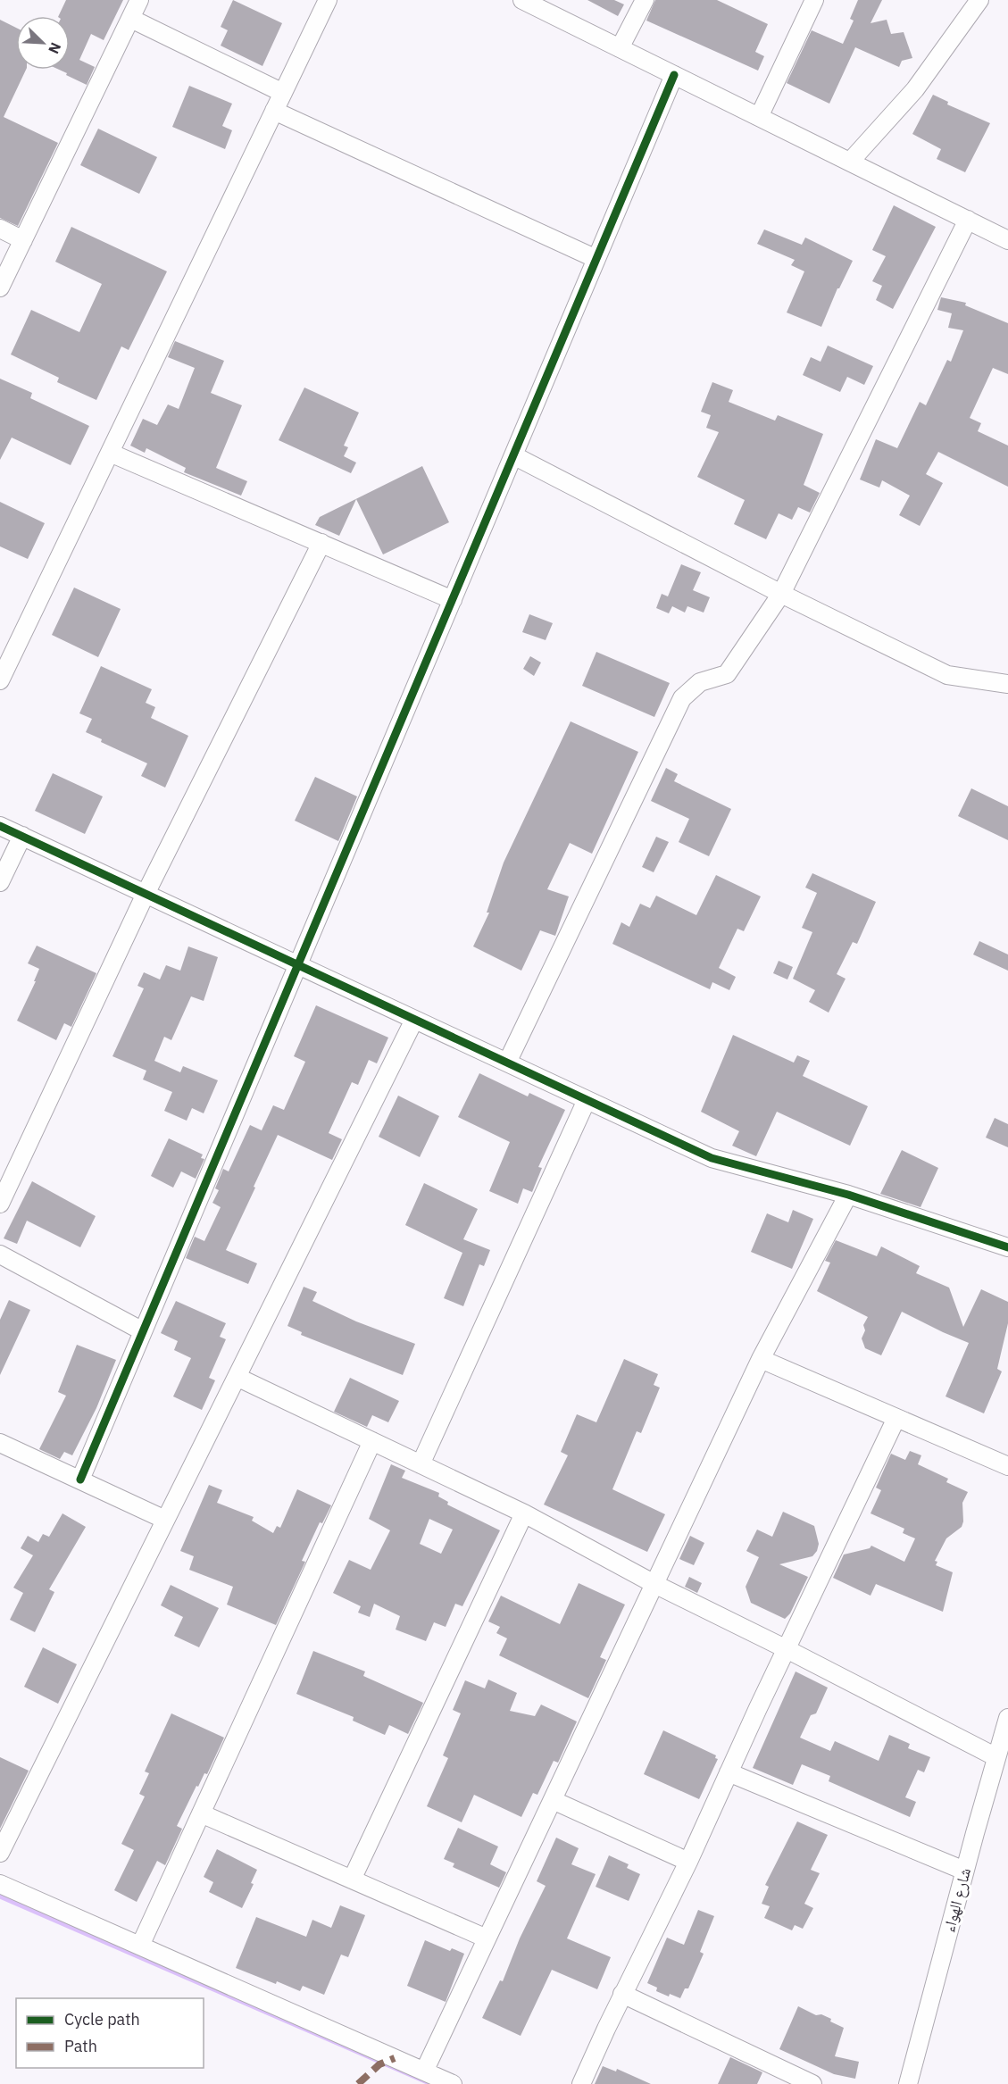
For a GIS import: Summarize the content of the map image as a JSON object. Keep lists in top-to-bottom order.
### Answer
{
  "streets": {
    "street": ["شارع الهواء"]
  },
  "legend": ["Cycle path", "Path"],
  "north": "bottom right"
}
